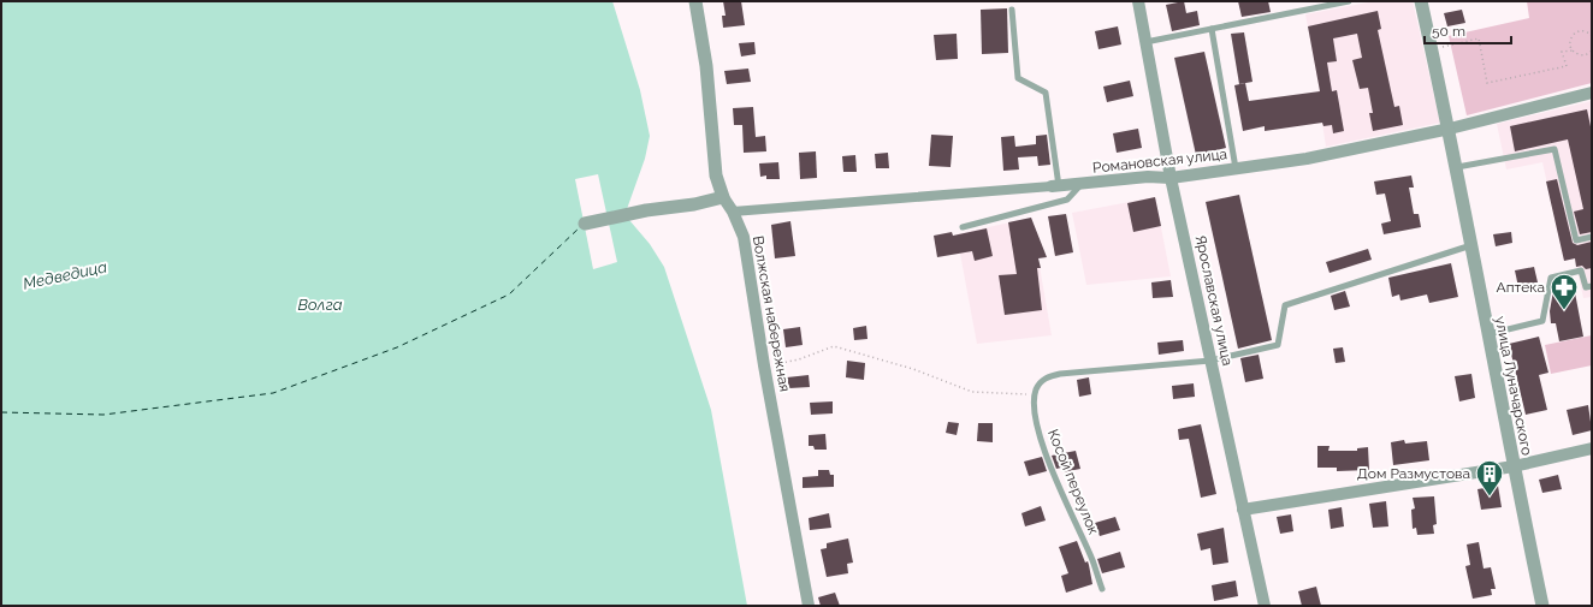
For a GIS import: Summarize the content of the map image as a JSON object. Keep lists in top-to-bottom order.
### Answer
{
  "streets": {
    "street": [
      "Романовская улица",
      "Ярославская улица",
      "Волжская набережная",
      "улица Луначарского"
    ],
    "lane": ["Косой переулок"]
  },
  "crossings": [
    ["Романовская улица", "Ярославская улица"],
    ["Романовская улица", "Волжская набережная"],
    ["Романовская улица", "улица Луначарского"]
  ],
  "water": ["Медведица", "Волга"],
  "places": {
    "pharmacy": ["Аптека"],
    "building": ["Дом Размустова"]
  },
  "scale_bar": "50 m"
}
